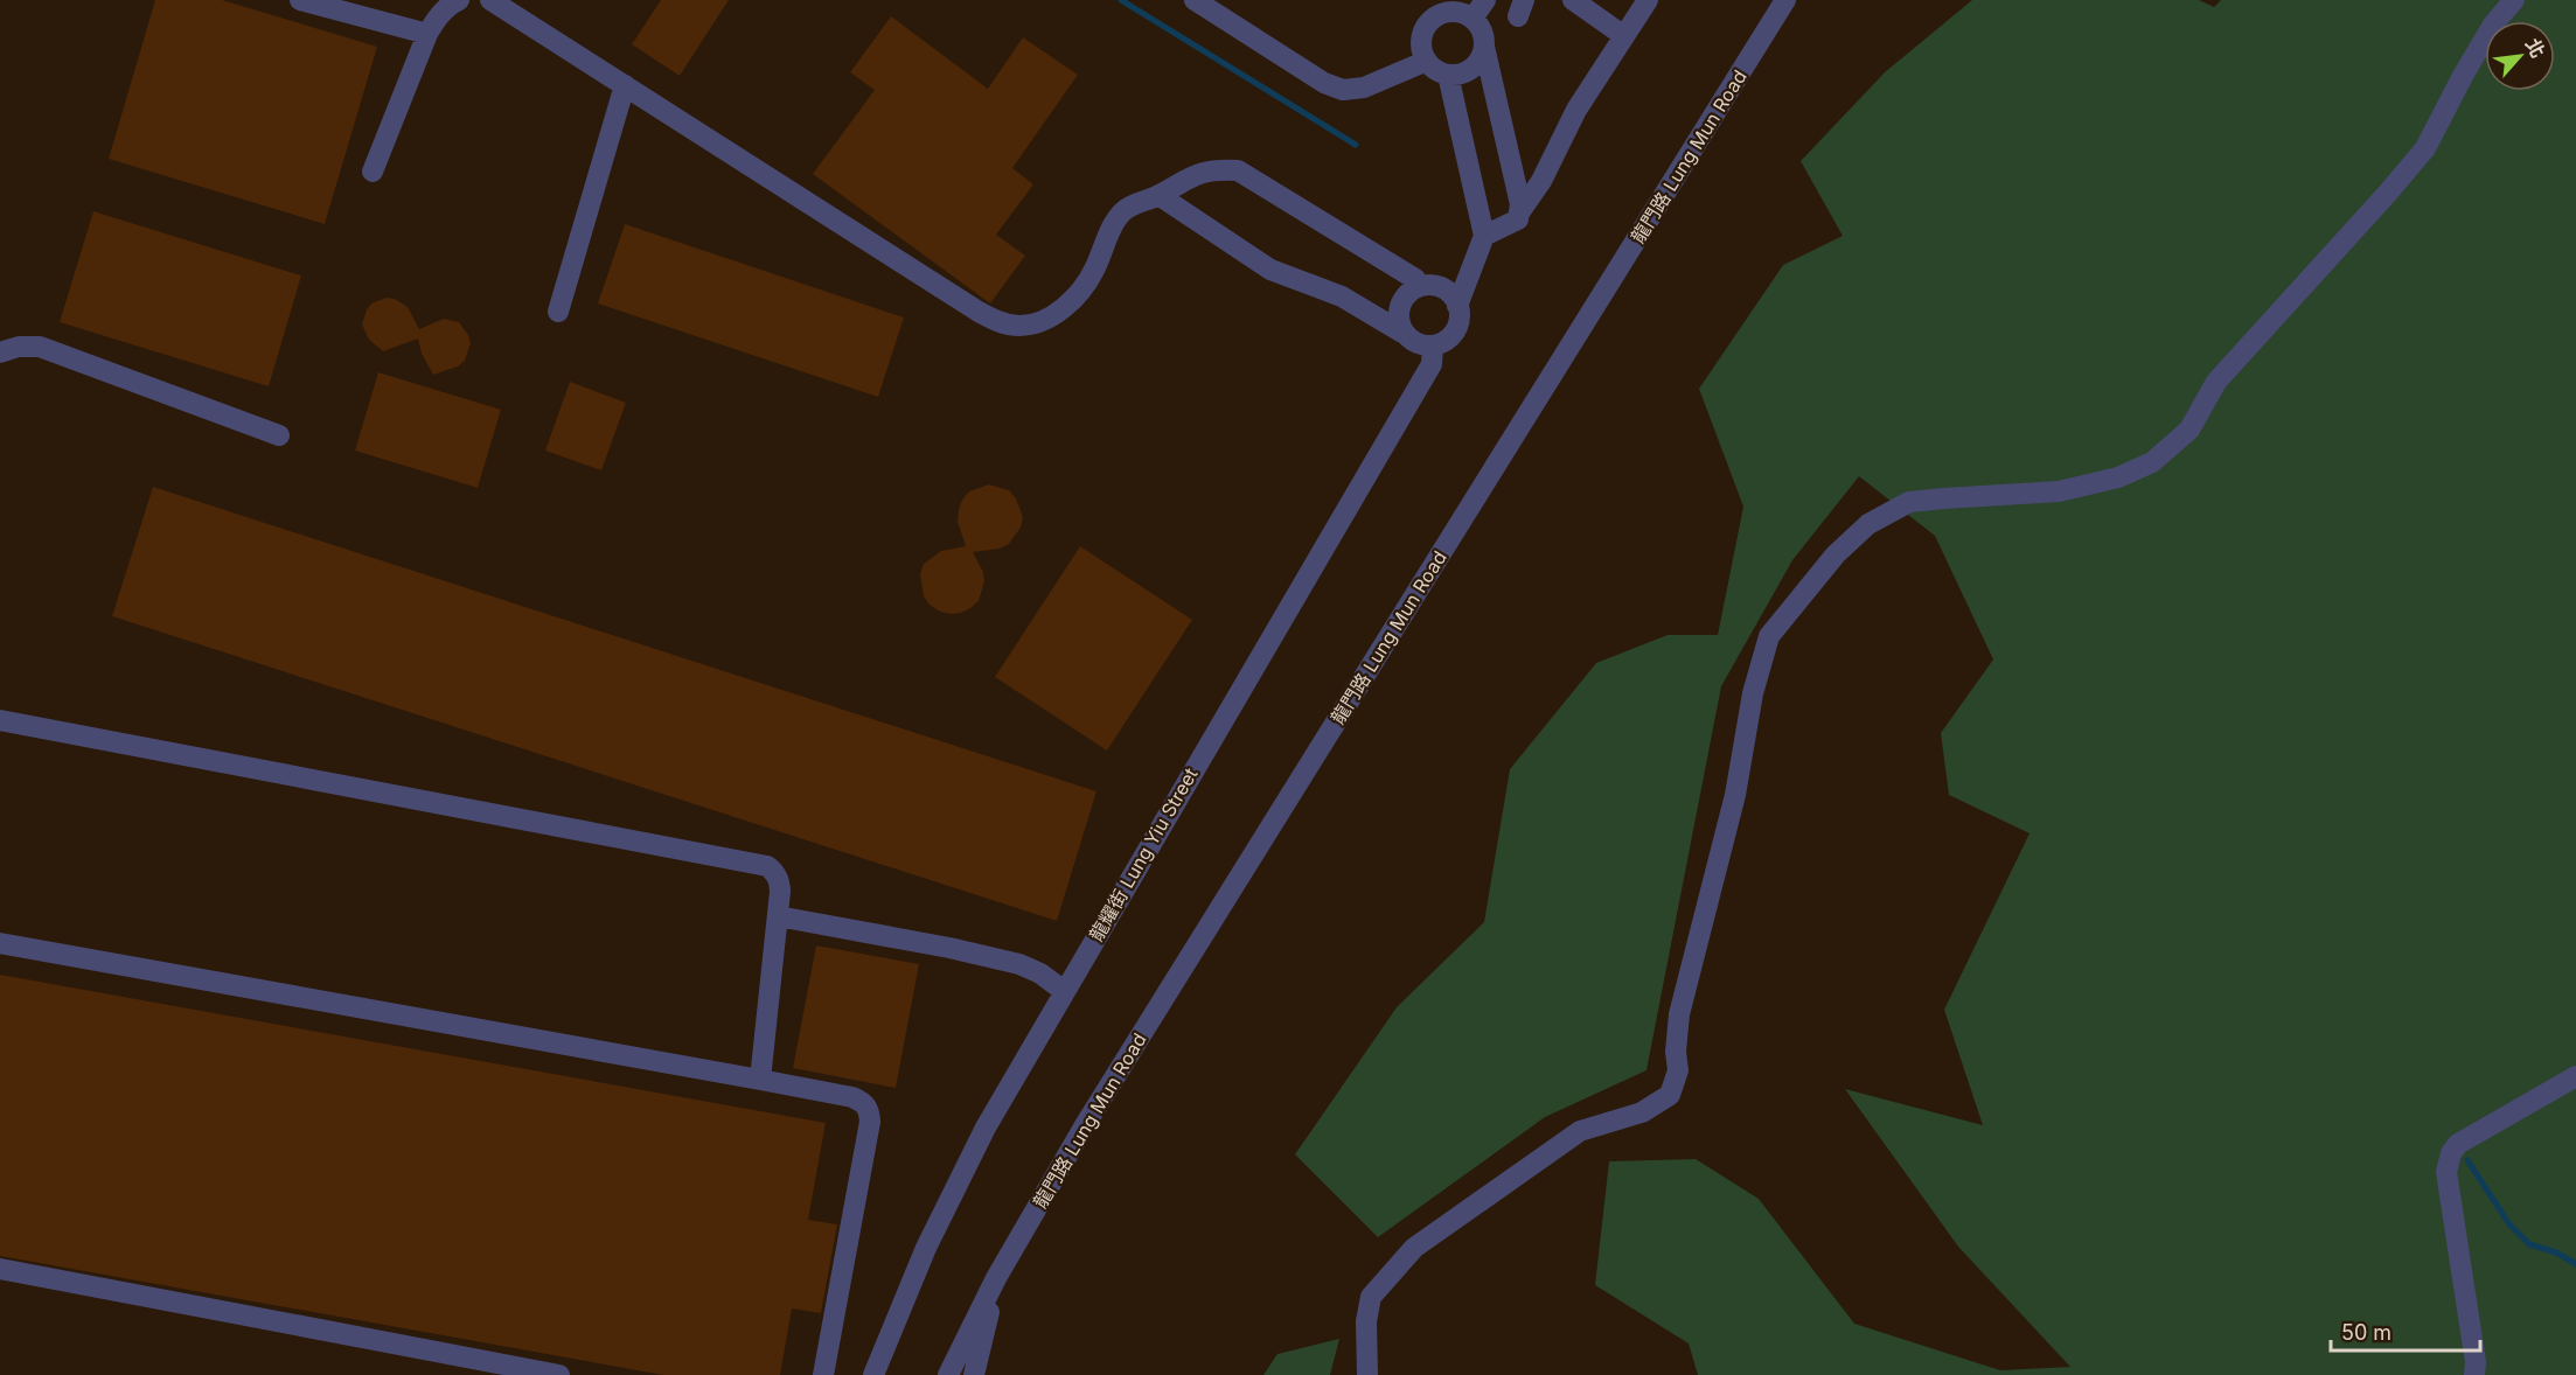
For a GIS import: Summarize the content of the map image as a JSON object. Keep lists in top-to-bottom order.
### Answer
{
  "streets": {
    "street": ["龍門路 Lung Mun Road", "龍耀街 Lung Yiu Street"]
  },
  "scale_bar": "50 m",
  "north": "top right"
}
